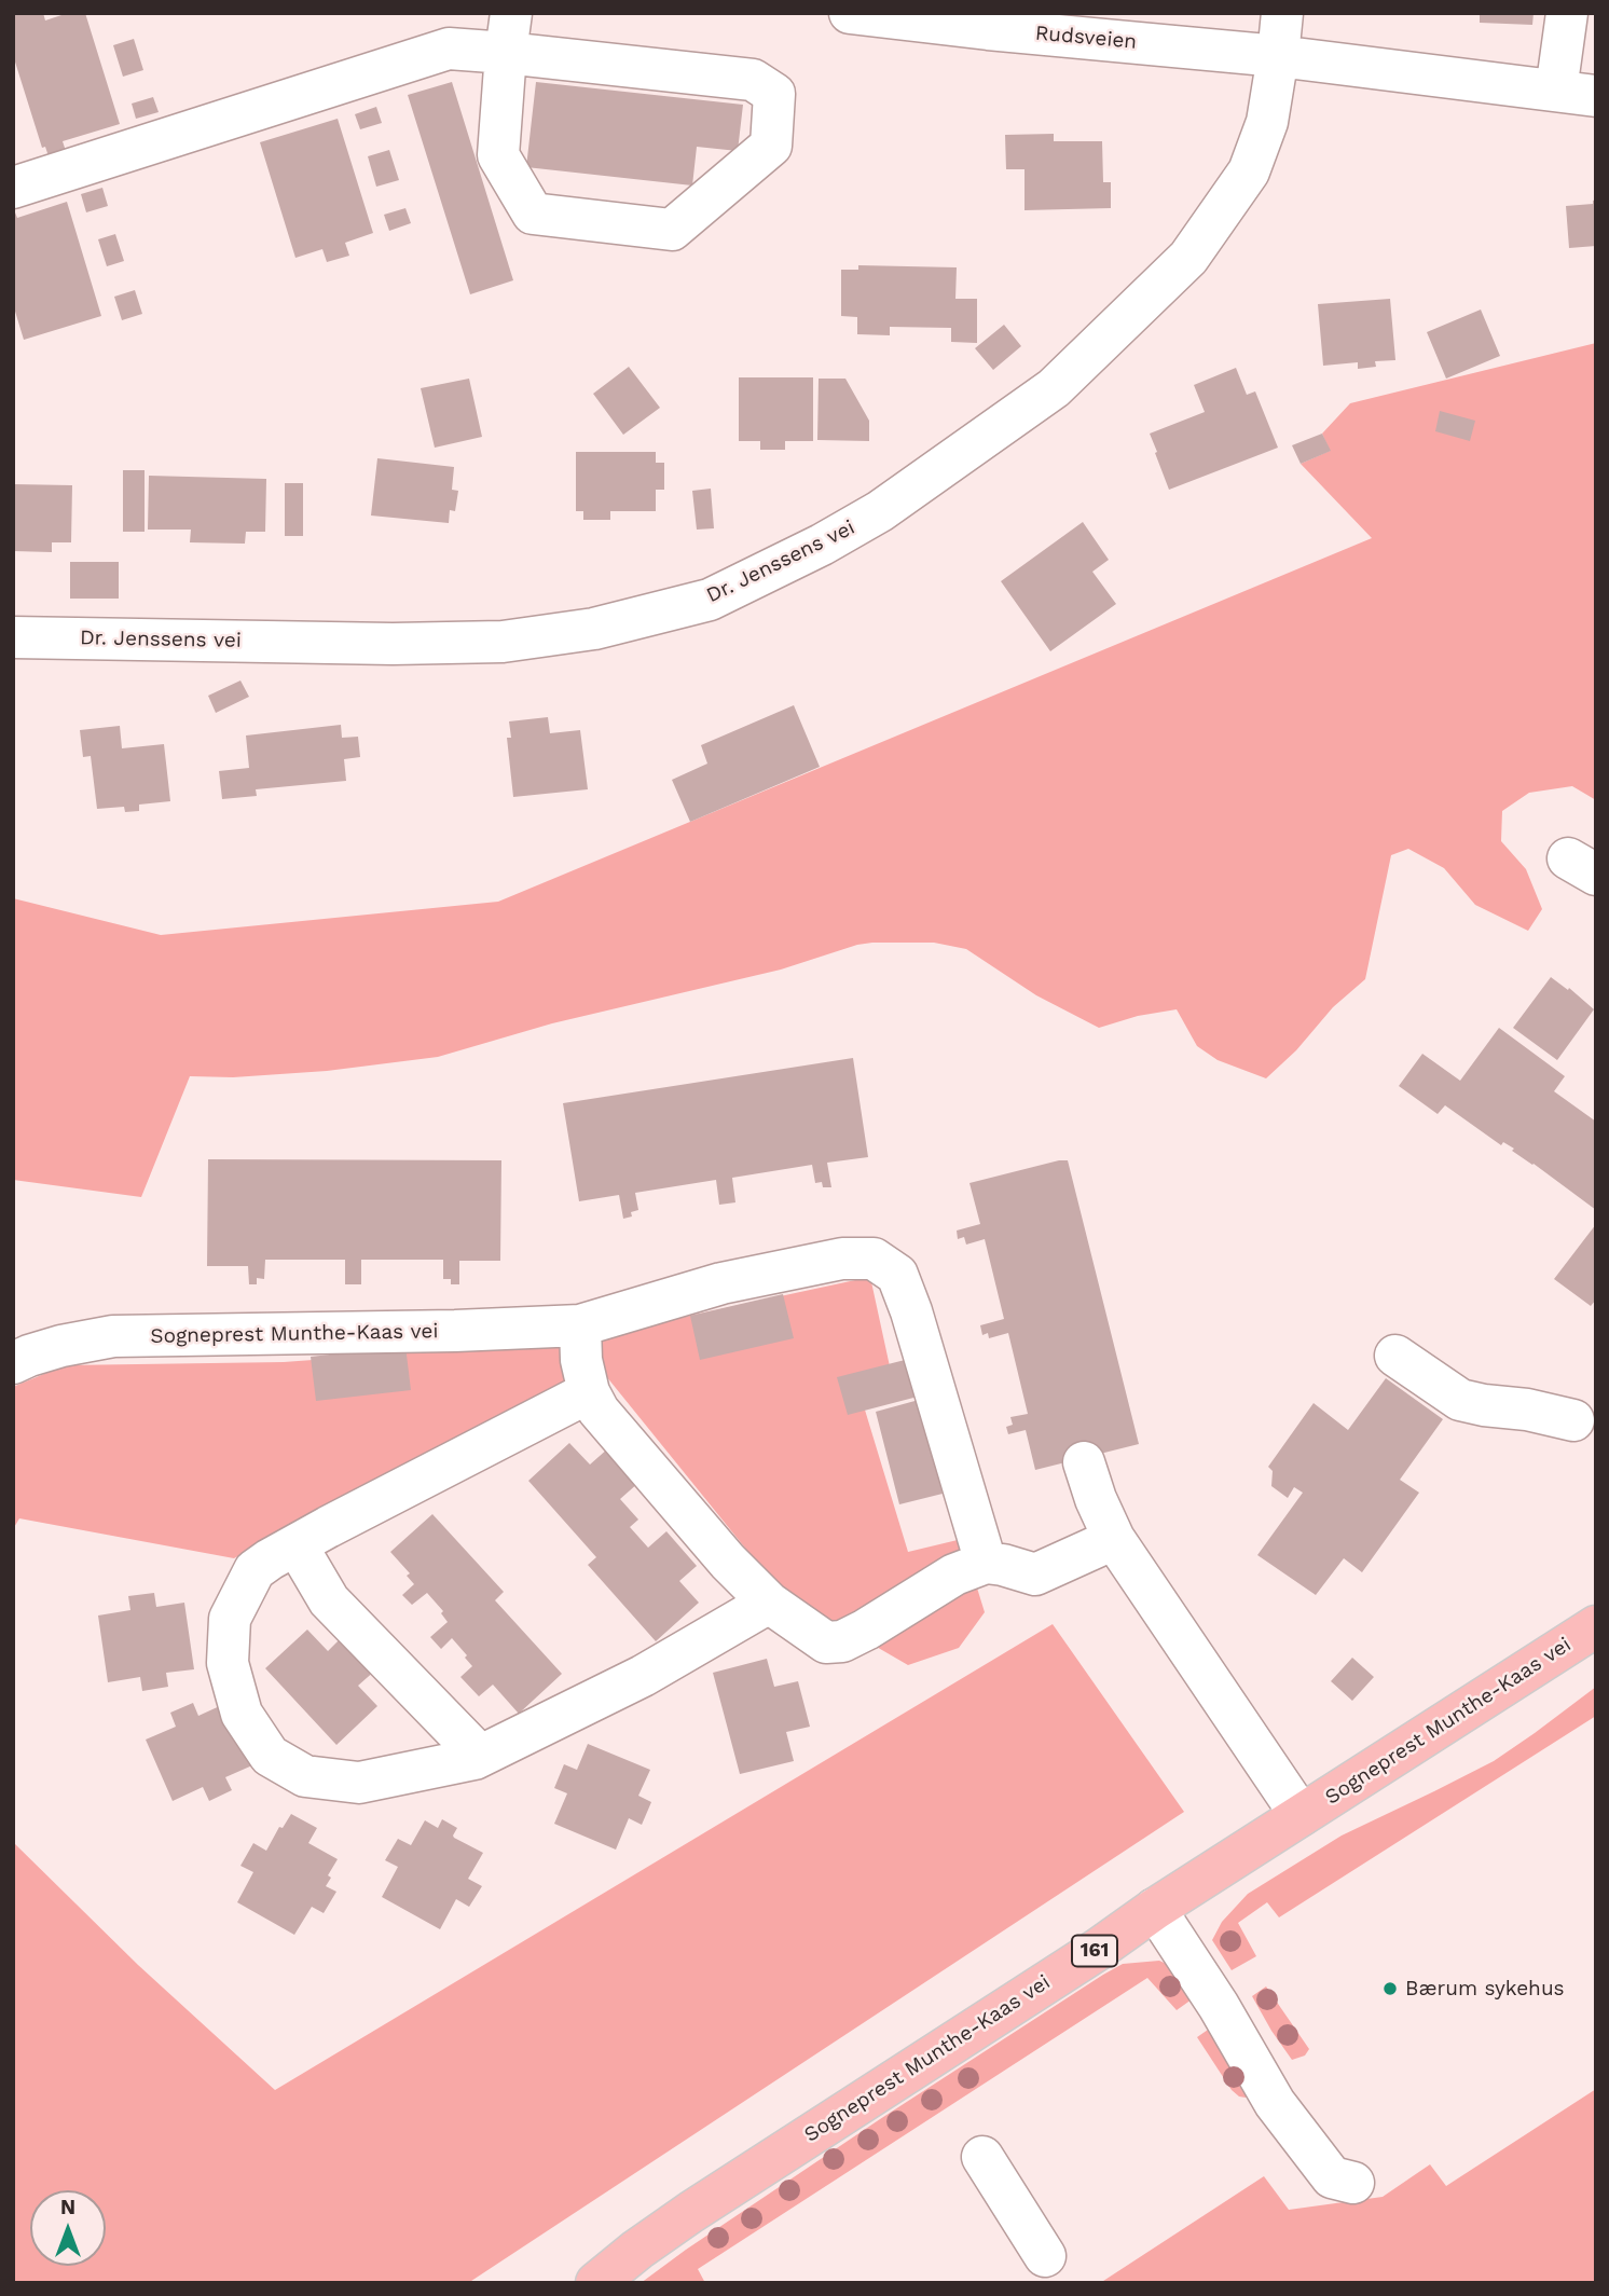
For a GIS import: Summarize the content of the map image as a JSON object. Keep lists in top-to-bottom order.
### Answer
{
  "streets": {
    "main road": ["Sogneprest Munthe-Kaas vei", "161"],
    "street": ["Rudsveien", "Dr. Jenssens vei"]
  },
  "crossings": [
    ["Rudsveien", "Dr. Jenssens vei"]
  ],
  "places": ["Bærum sykehus"],
  "north": "top"
}
